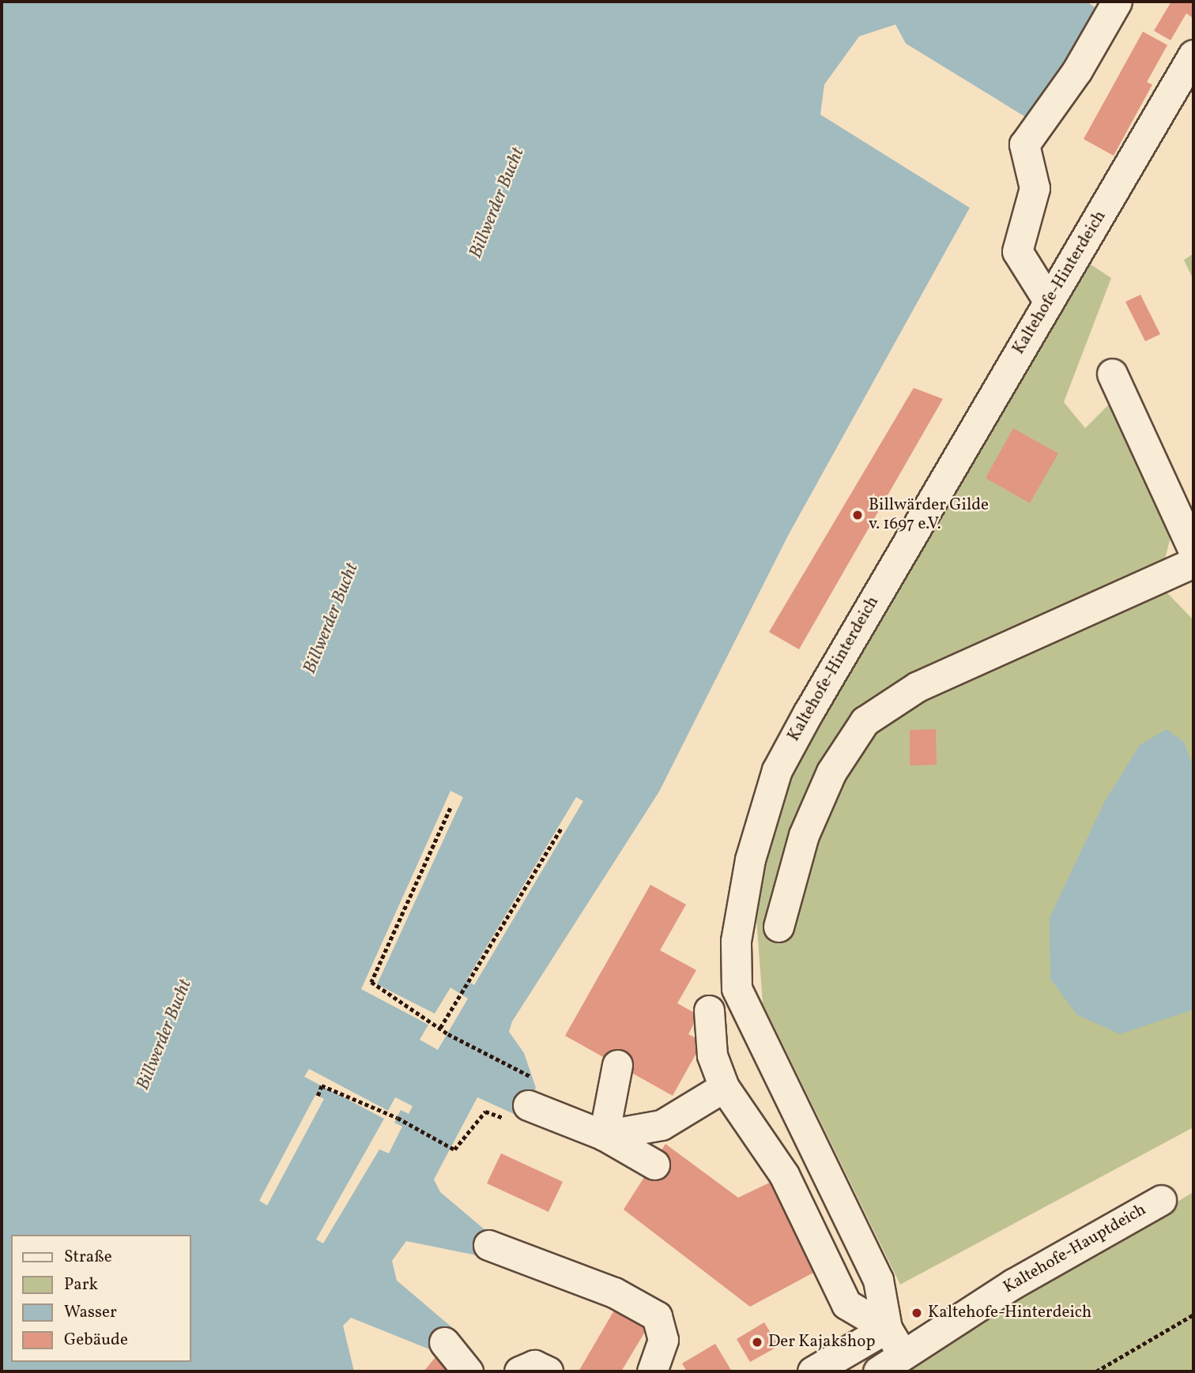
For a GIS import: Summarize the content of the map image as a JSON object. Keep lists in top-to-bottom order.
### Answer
{
  "streets": {
    "street": ["Kaltehofe-Hinterdeich", "Kaltehofe-Hauptdeich"]
  },
  "crossings": [
    ["Kaltehofe-Hinterdeich", "Kaltehofe-Hauptdeich"]
  ],
  "water": ["Billwerder Bucht"],
  "places": ["Billwärder Gilde v. 1697 e.V.", "Kaltehofe-Hinterdeich", "Der Kajakshop"],
  "legend": [
    "Straße",
    "Park",
    "Wasser",
    "Gebäude"
  ]
}
